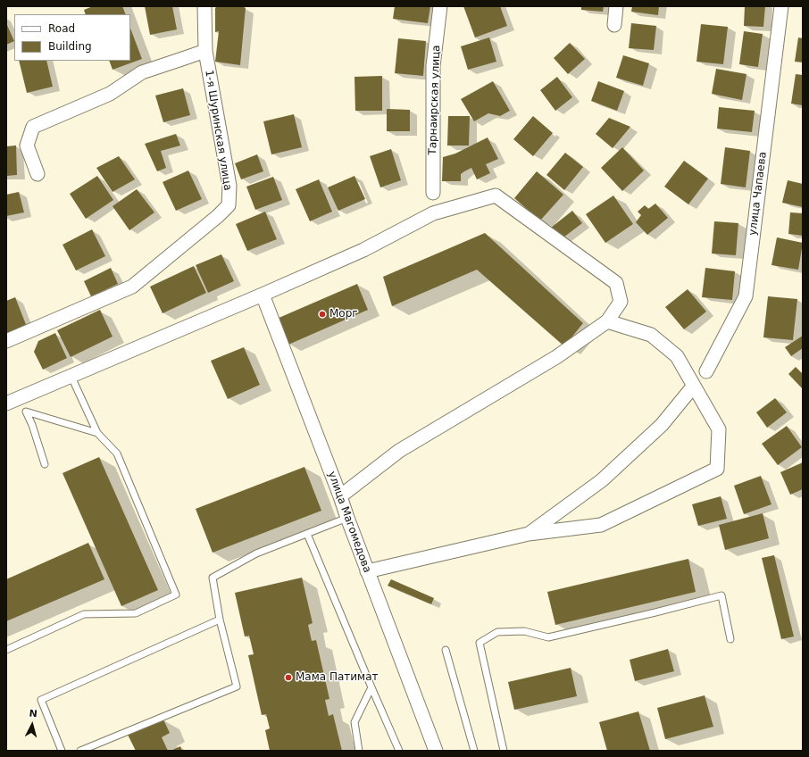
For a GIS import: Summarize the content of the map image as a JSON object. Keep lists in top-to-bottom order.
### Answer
{
  "streets": {
    "street": [
      "Тарнаирская улица",
      "1-я Шуринская улица",
      "улица Чапаева",
      "улица Магомедова"
    ]
  },
  "places": ["Морг", "Мама Патимат"],
  "legend": ["Road", "Building"],
  "north": "top"
}
